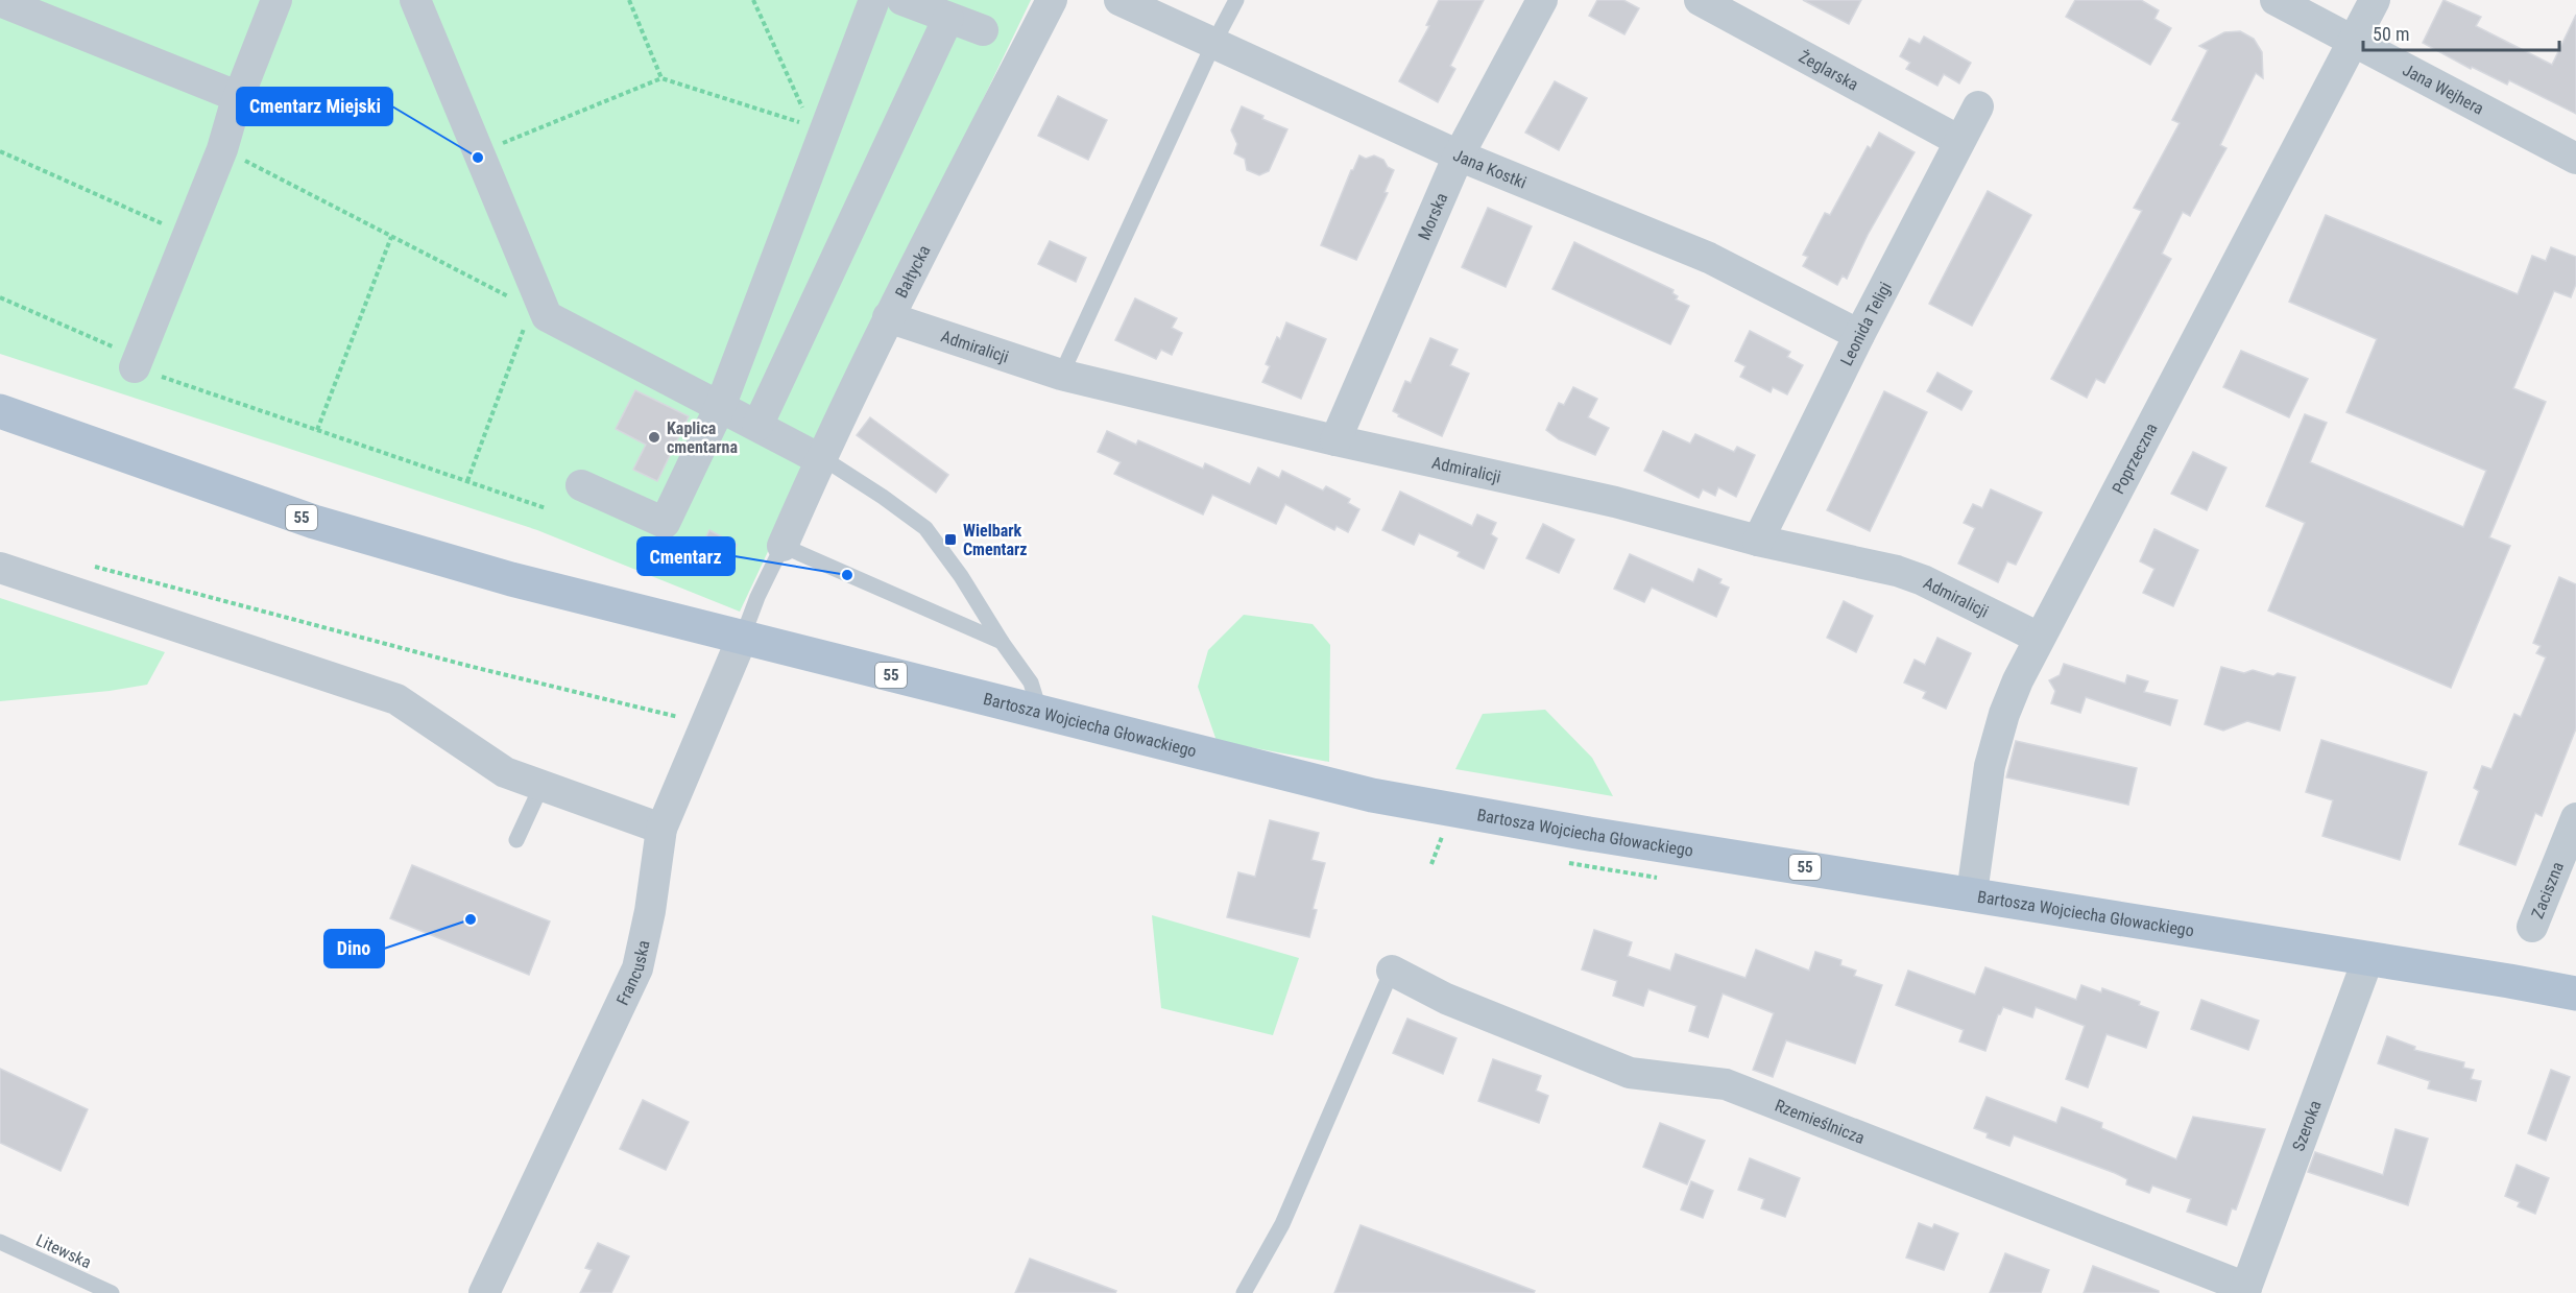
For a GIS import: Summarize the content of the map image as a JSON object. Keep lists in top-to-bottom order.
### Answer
{
  "streets": {
    "main road": ["55", "Bartosza Wojciecha Głowackiego"],
    "street": [
      "Żeglarska",
      "Jana Wejhera",
      "Jana Kostki",
      "Morska",
      "Bałtycka",
      "Leonida Teligi",
      "Admiralicji",
      "Poprzeczna",
      "Zaciszna",
      "Francuska",
      "Rzemieślnicza",
      "Szeroka"
    ],
    "lane": ["Litewska"]
  },
  "crossings": [
    ["Żeglarska", "Leonida Teligi"],
    ["Jana Wejhera", "Poprzeczna"],
    ["Jana Kostki", "Morska"],
    ["Jana Kostki", "Leonida Teligi"],
    ["Morska", "Admiralicji"],
    ["Bałtycka", "Admiralicji"],
    ["Leonida Teligi", "Admiralicji"],
    ["Admiralicji", "Poprzeczna"],
    ["Poprzeczna", "Bartosza Wojciecha Głowackiego"],
    ["Bartosza Wojciecha Głowackiego", "Francuska"],
    ["Bartosza Wojciecha Głowackiego", "Szeroka"],
    ["Rzemieślnicza", "Szeroka"]
  ],
  "places": {
    "other": [
      "Cmentarz Miejski",
      "Kaplica cmentarna",
      "Cmentarz",
      "Dino"
    ],
    "transit": ["Wielbark Cmentarz"]
  },
  "scale_bar": "50 m"
}
